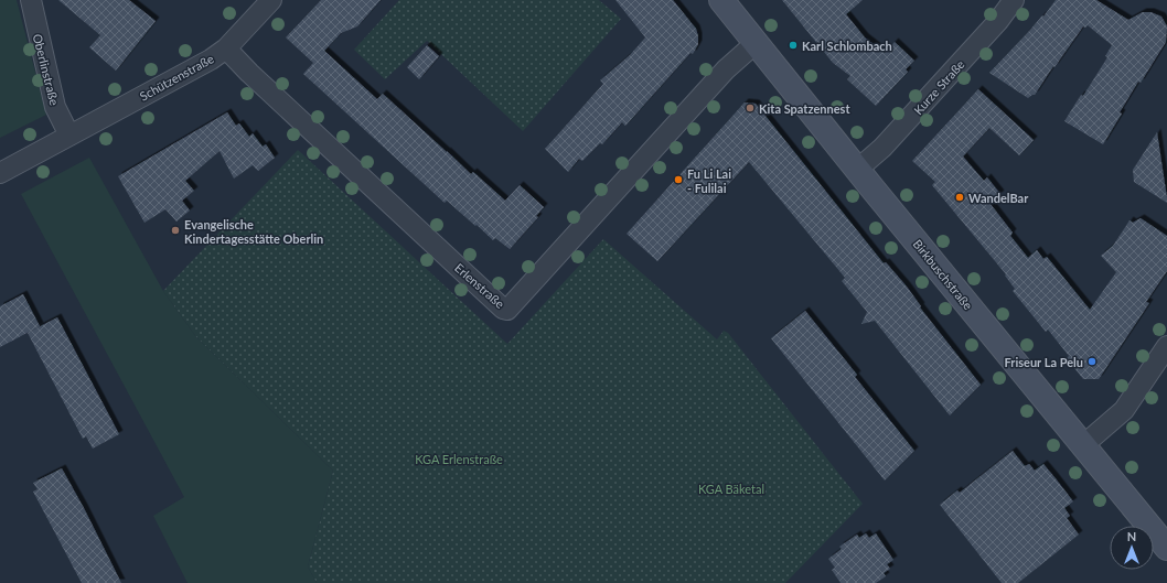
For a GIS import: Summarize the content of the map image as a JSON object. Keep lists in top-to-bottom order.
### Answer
{
  "streets": {
    "street": [
      "Oberlinstraße",
      "Schützenstraße",
      "Kurze Straße",
      "Birkbuschstraße",
      "Erlenstraße"
    ]
  },
  "crossings": [
    ["Oberlinstraße", "Schützenstraße"],
    ["Schützenstraße", "Erlenstraße"],
    ["Kurze Straße", "Birkbuschstraße"],
    ["Birkbuschstraße", "Erlenstraße"]
  ],
  "parks": ["KGA Erlenstraße", "KGA Bäketal"],
  "places": [
    "Karl Schlombach",
    "Kita Spatzennest",
    "Fu Li Lai - Fulilai",
    "WandelBar",
    "Evangelische Kindertagesstätte Oberlin",
    "Friseur La Pelu"
  ],
  "north": "top"
}
